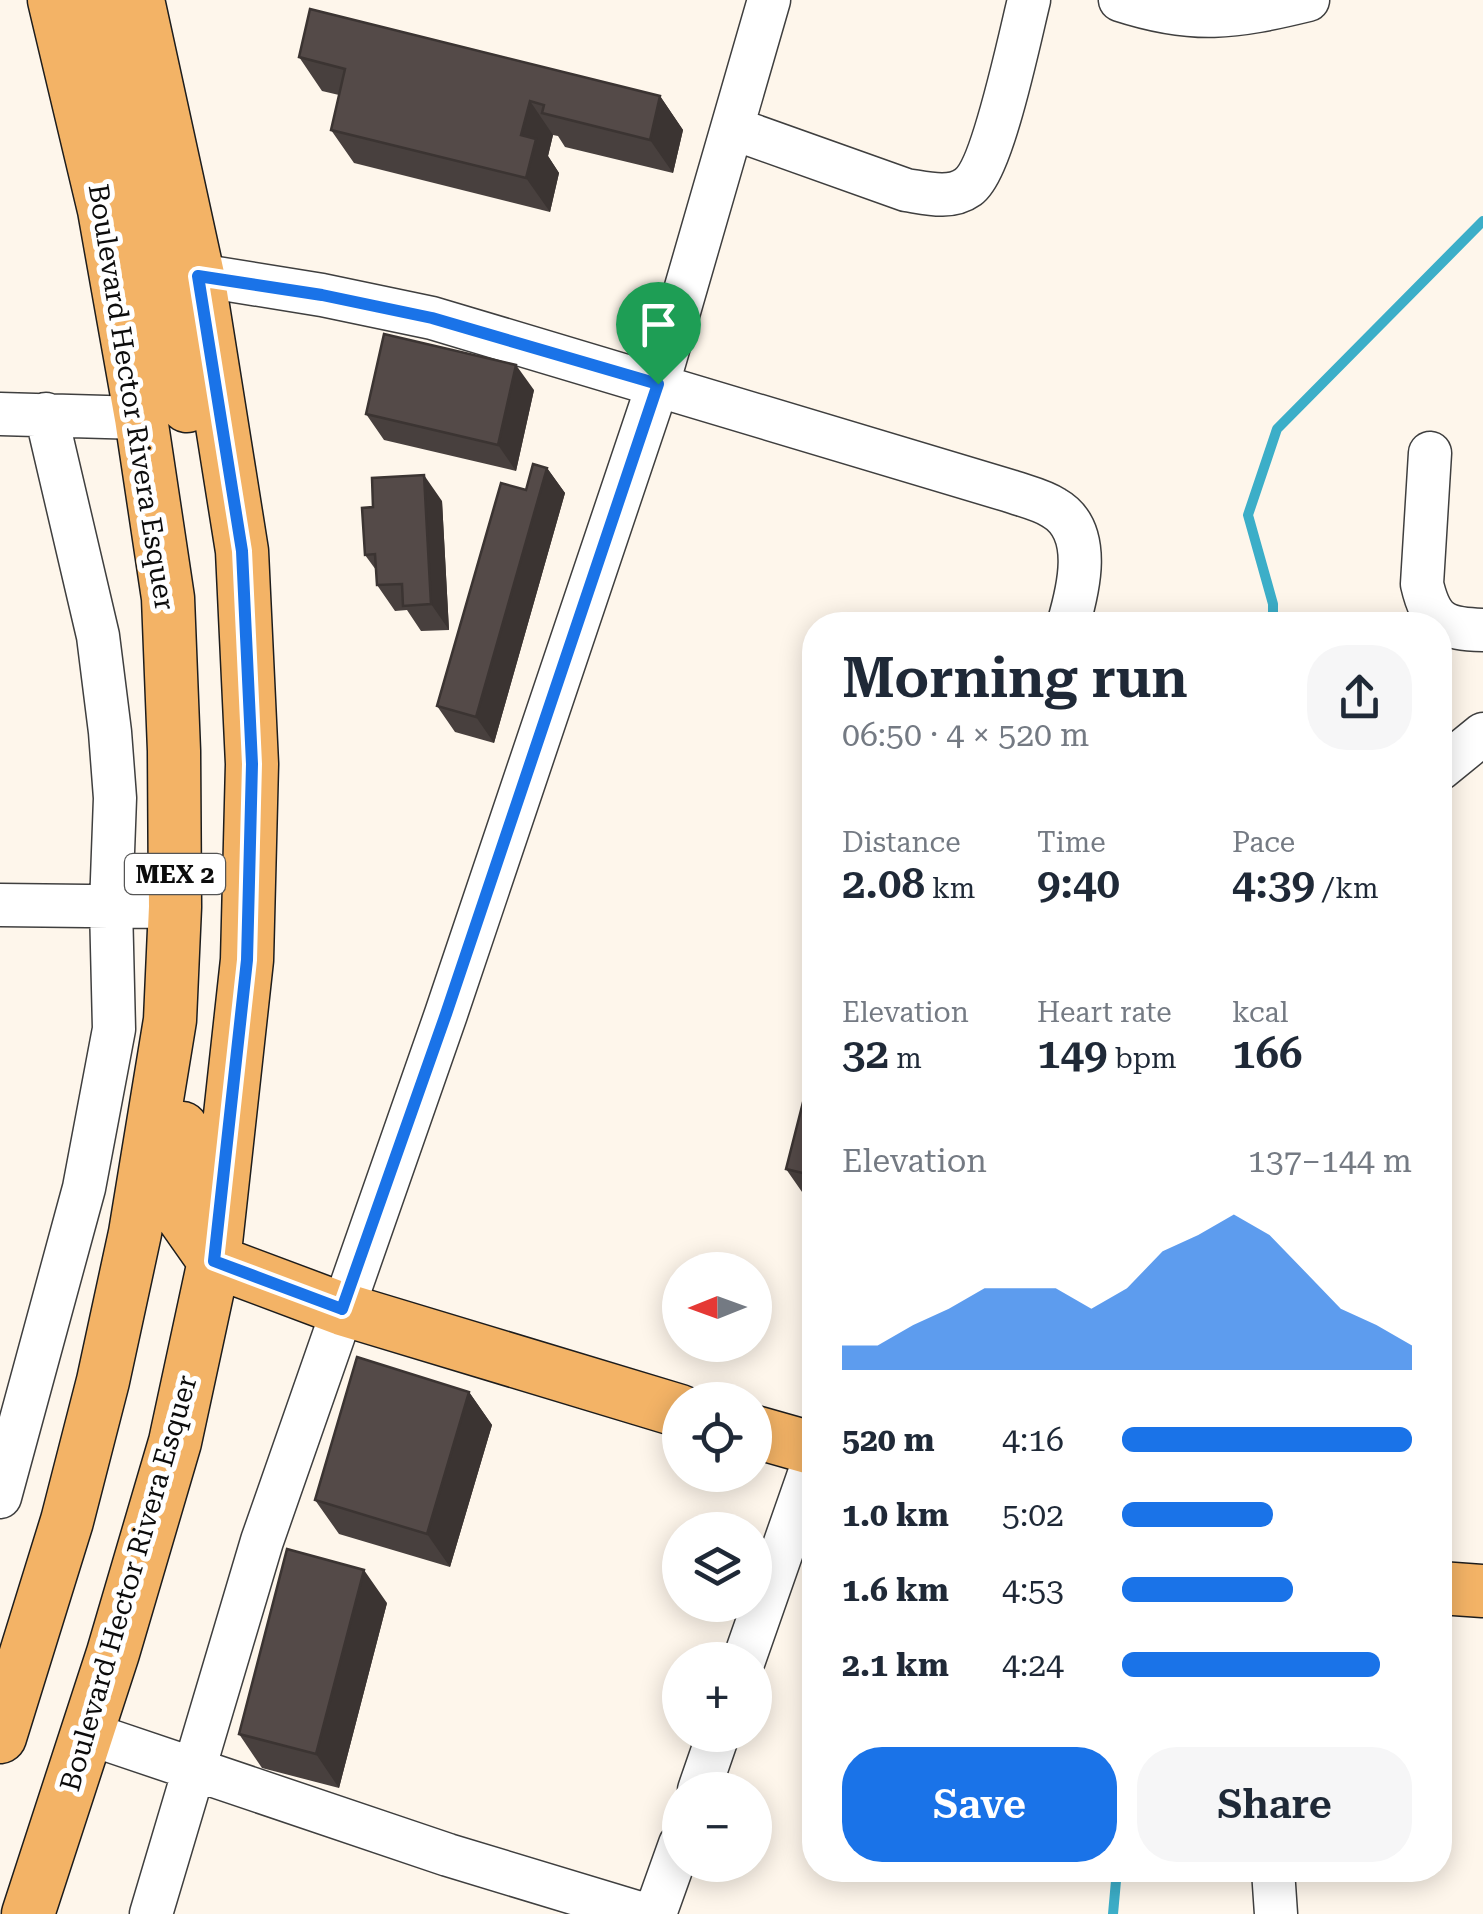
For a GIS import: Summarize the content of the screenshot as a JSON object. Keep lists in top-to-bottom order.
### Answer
{
  "streets": {
    "main road": ["Boulevard Hector Rivera Esquer", "MEX 2"]
  },
  "north": "left",
  "page": {
    "heading": ["Morning run", "06:50 · 4 × 520 m"],
    "stats": [
      ["Distance", "2.08 km"],
      ["Time", "9:40"],
      ["Pace", "4:39 /km"],
      ["Elevation", "32 m"],
      ["Heart rate", "149 bpm"],
      ["kcal", "166"]
    ],
    "chart": ["Elevation", "137–144 m"],
    "map_buttons": ["+", "−"],
    "list": [
      {
        "name": "520 m",
        "note": "4:16"
      },
      {
        "name": "1.0 km",
        "note": "5:02"
      },
      {
        "name": "1.6 km",
        "note": "4:53"
      },
      {
        "name": "2.1 km",
        "note": "4:24"
      }
    ],
    "buttons": ["Save", "Share"]
  }
}
